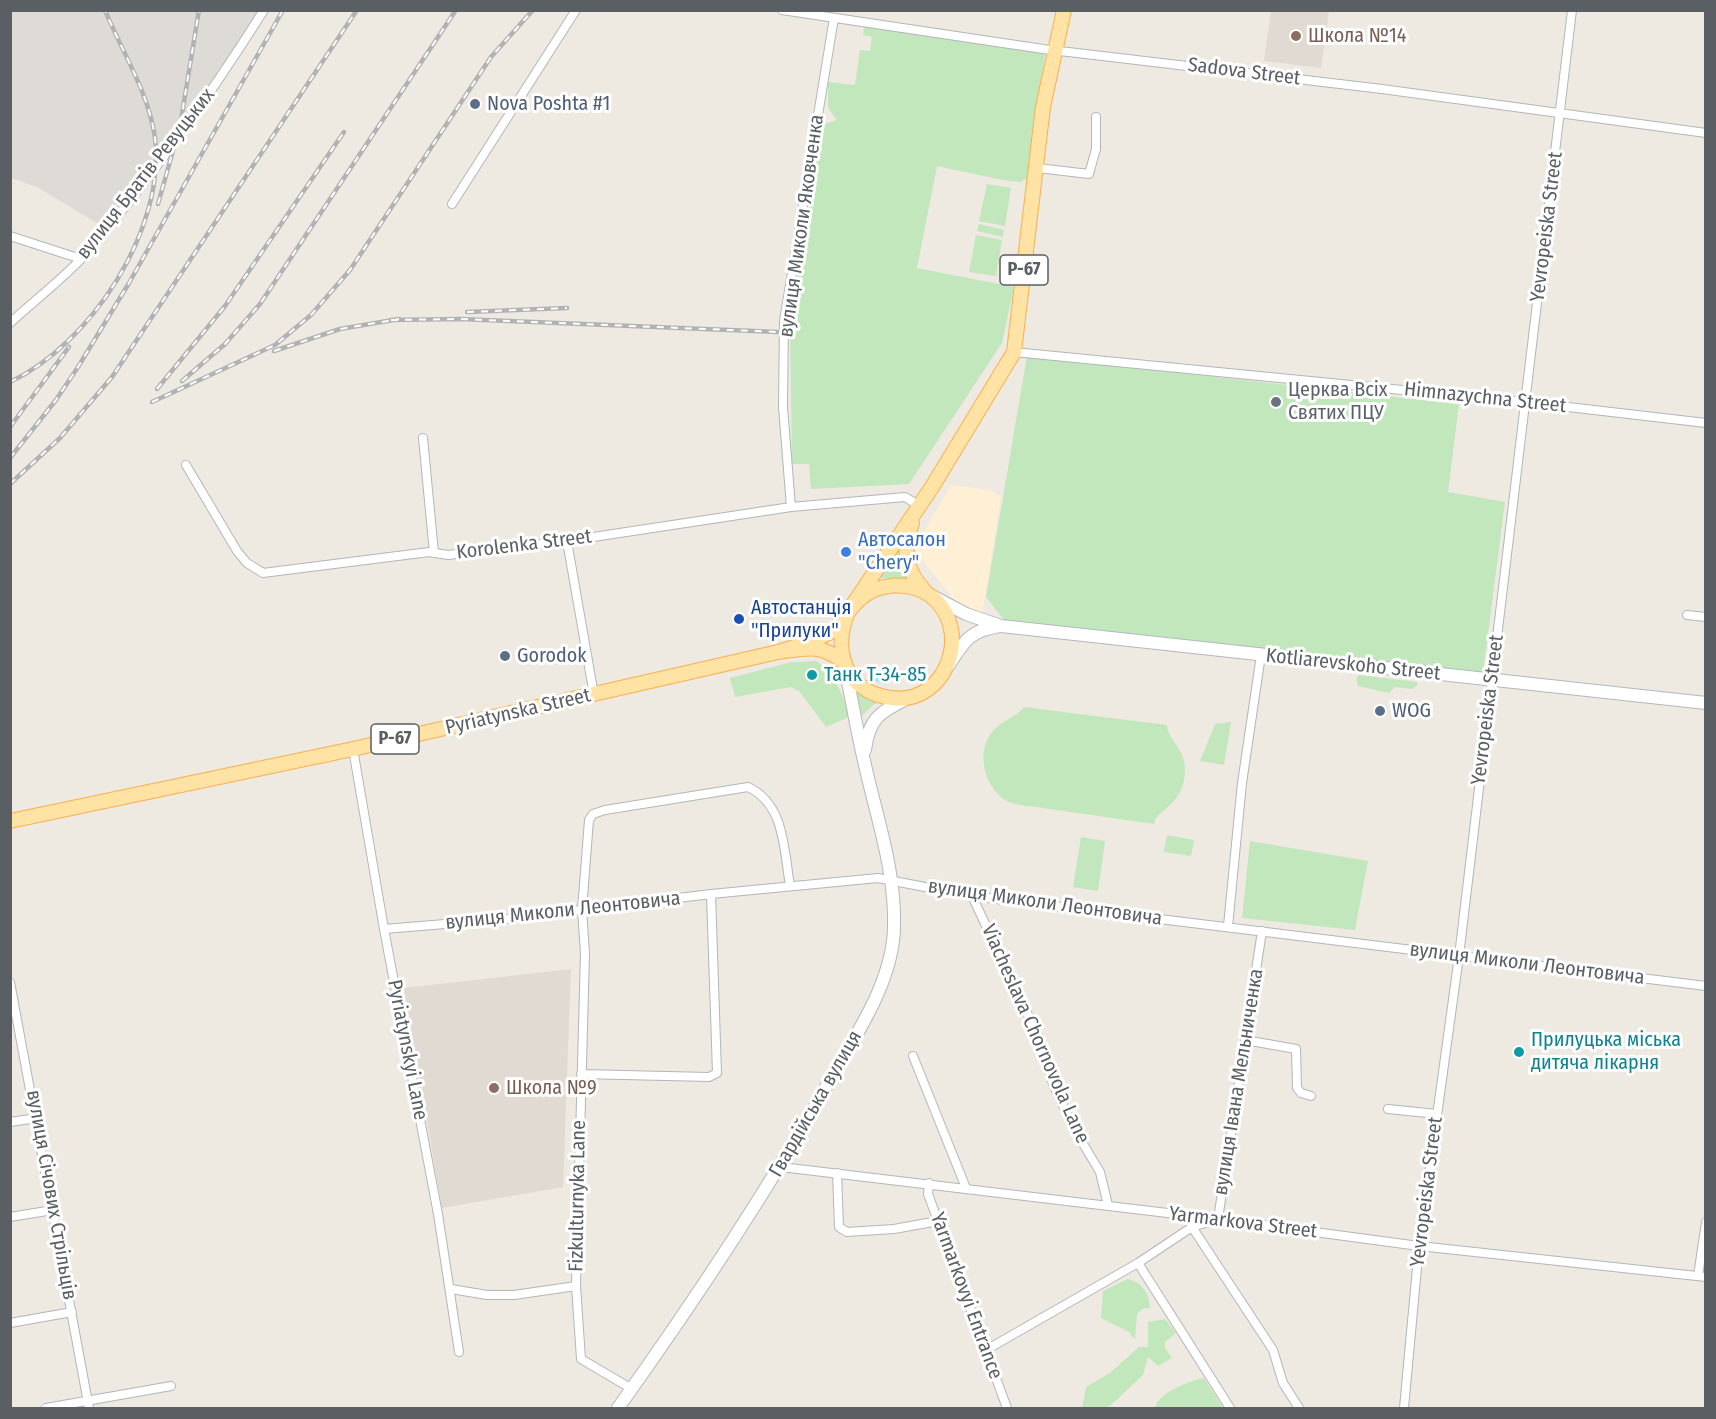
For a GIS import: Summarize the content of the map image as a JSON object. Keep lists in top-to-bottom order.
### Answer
{
  "streets": {
    "main road": [
      "Р-67",
      "Kotliarevskoho Street",
      "Pyriatynska Street",
      "Гвардійська вулиця"
    ],
    "street": [
      "Sadova Street",
      "вулиця Братів Ревуцьких",
      "вулиця Миколи Яковченка",
      "Yevropeiska Street",
      "Himnazychna Street",
      "Korolenka Street",
      "вулиця Миколи Леонтовича",
      "Viacheslava Chornovola Lane",
      "Pyriatynskyi Lane",
      "вулиця Івана Мельниченка",
      "вулиця Січових Стрільців",
      "Fizkulturnyka Lane",
      "Yarmarkova Street",
      "Yarmarkovyi Entrance"
    ]
  },
  "crossings": [
    ["Sadova Street", "вулиця Миколи Яковченка"],
    ["Sadova Street", "Yevropeiska Street"],
    ["Sadova Street", "Р-67"],
    ["вулиця Миколи Яковченка", "Korolenka Street"],
    ["Yevropeiska Street", "Himnazychna Street"],
    ["Yevropeiska Street", "Kotliarevskoho Street"],
    ["Yevropeiska Street", "вулиця Миколи Леонтовича"],
    ["Yevropeiska Street", "Yarmarkova Street"],
    ["Р-67", "Himnazychna Street"],
    ["Р-67", "Korolenka Street"],
    ["Р-67", "Pyriatynska Street"],
    ["Р-67", "Гвардійська вулиця"],
    ["Pyriatynska Street", "Pyriatynskyi Lane"],
    ["вулиця Миколи Леонтовича", "Viacheslava Chornovola Lane"],
    ["вулиця Миколи Леонтовича", "Pyriatynskyi Lane"],
    ["вулиця Миколи Леонтовича", "вулиця Івана Мельниченка"],
    ["вулиця Миколи Леонтовича", "Гвардійська вулиця"],
    ["вулиця Миколи Леонтовича", "Fizkulturnyka Lane"],
    ["Viacheslava Chornovola Lane", "Yarmarkova Street"],
    ["вулиця Івана Мельниченка", "Yarmarkova Street"],
    ["вулиця Івана Мельниченка", "Yarmarkovyi Entrance"],
    ["Гвардійська вулиця", "Fizkulturnyka Lane"],
    ["Гвардійська вулиця", "Yarmarkova Street"],
    ["Yarmarkova Street", "Yarmarkovyi Entrance"]
  ],
  "places": [
    "Школа №14",
    "Nova Poshta #1",
    "Церква Всіх Святих ПЦУ",
    "Автосалон \"Chery\"",
    "Автостанція \"Прилуки\"",
    "Gorodok",
    "Танк Т-34-85",
    "WOG",
    "Прилуцька міська дитяча лікарня",
    "Школа №9"
  ]
}
